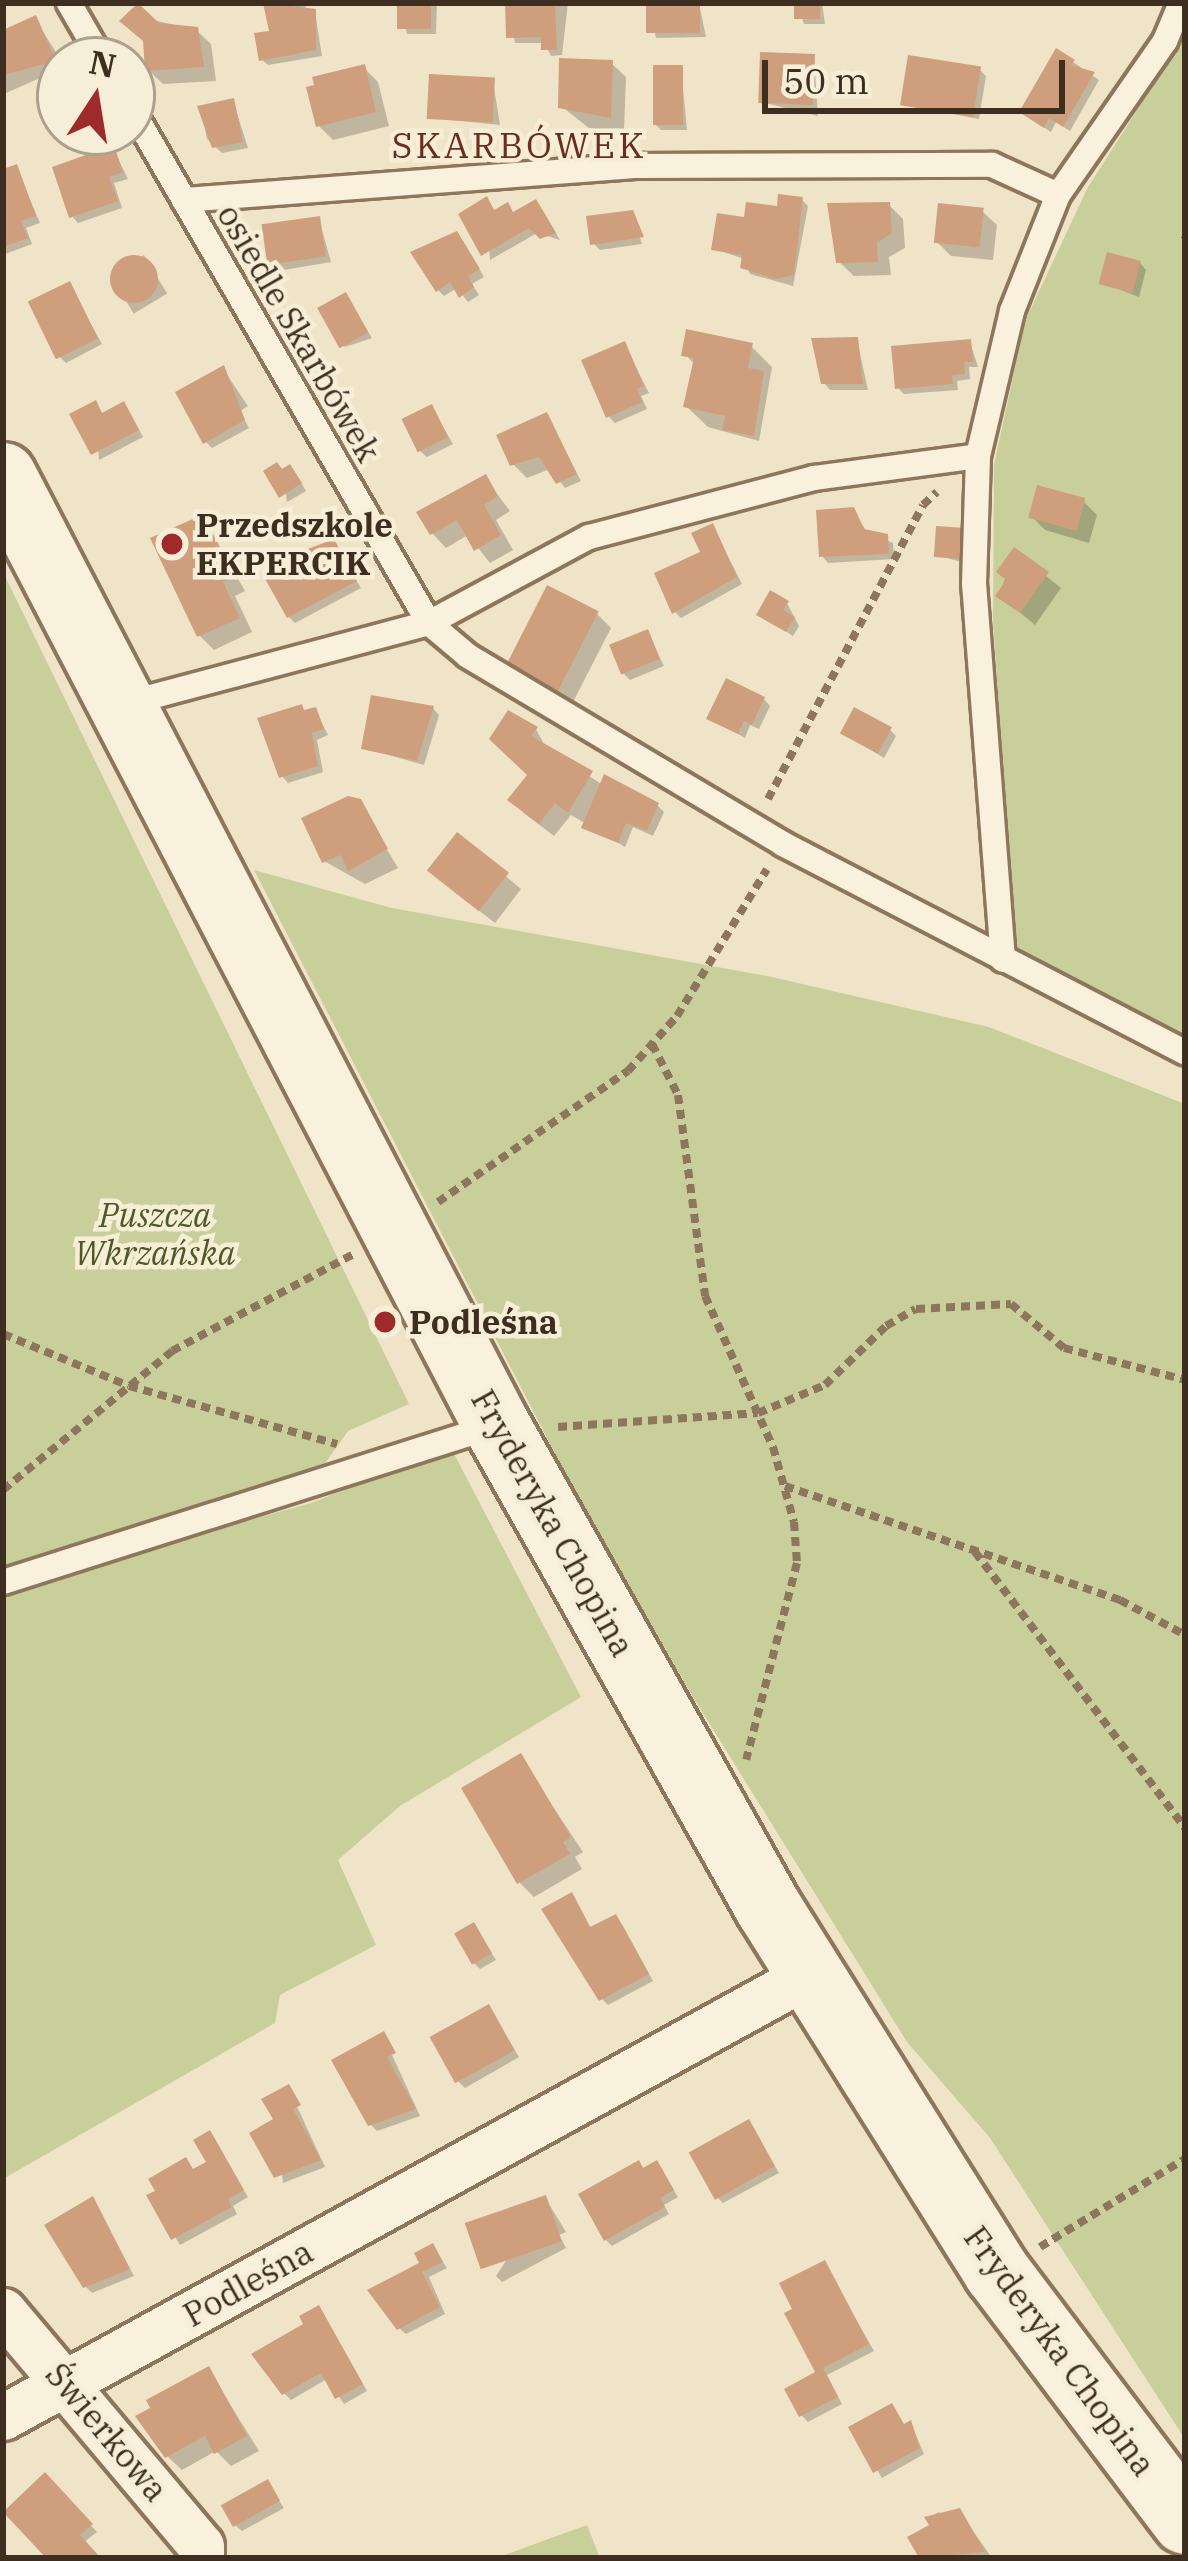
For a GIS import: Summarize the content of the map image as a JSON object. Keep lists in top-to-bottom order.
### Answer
{
  "streets": {
    "street": ["Fryderyka Chopina", "Podleśna", "Świerkowa"],
    "lane": ["osiedle Skarbówek"]
  },
  "crossings": [
    ["Fryderyka Chopina", "Podleśna"],
    ["Podleśna", "Świerkowa"]
  ],
  "districts": ["SKARBÓWEK"],
  "parks": ["Puszcza Wkrzańska"],
  "places": ["Przedszkole EKPERCIK", "Podleśna"],
  "scale_bar": "50 m",
  "north": "top"
}
